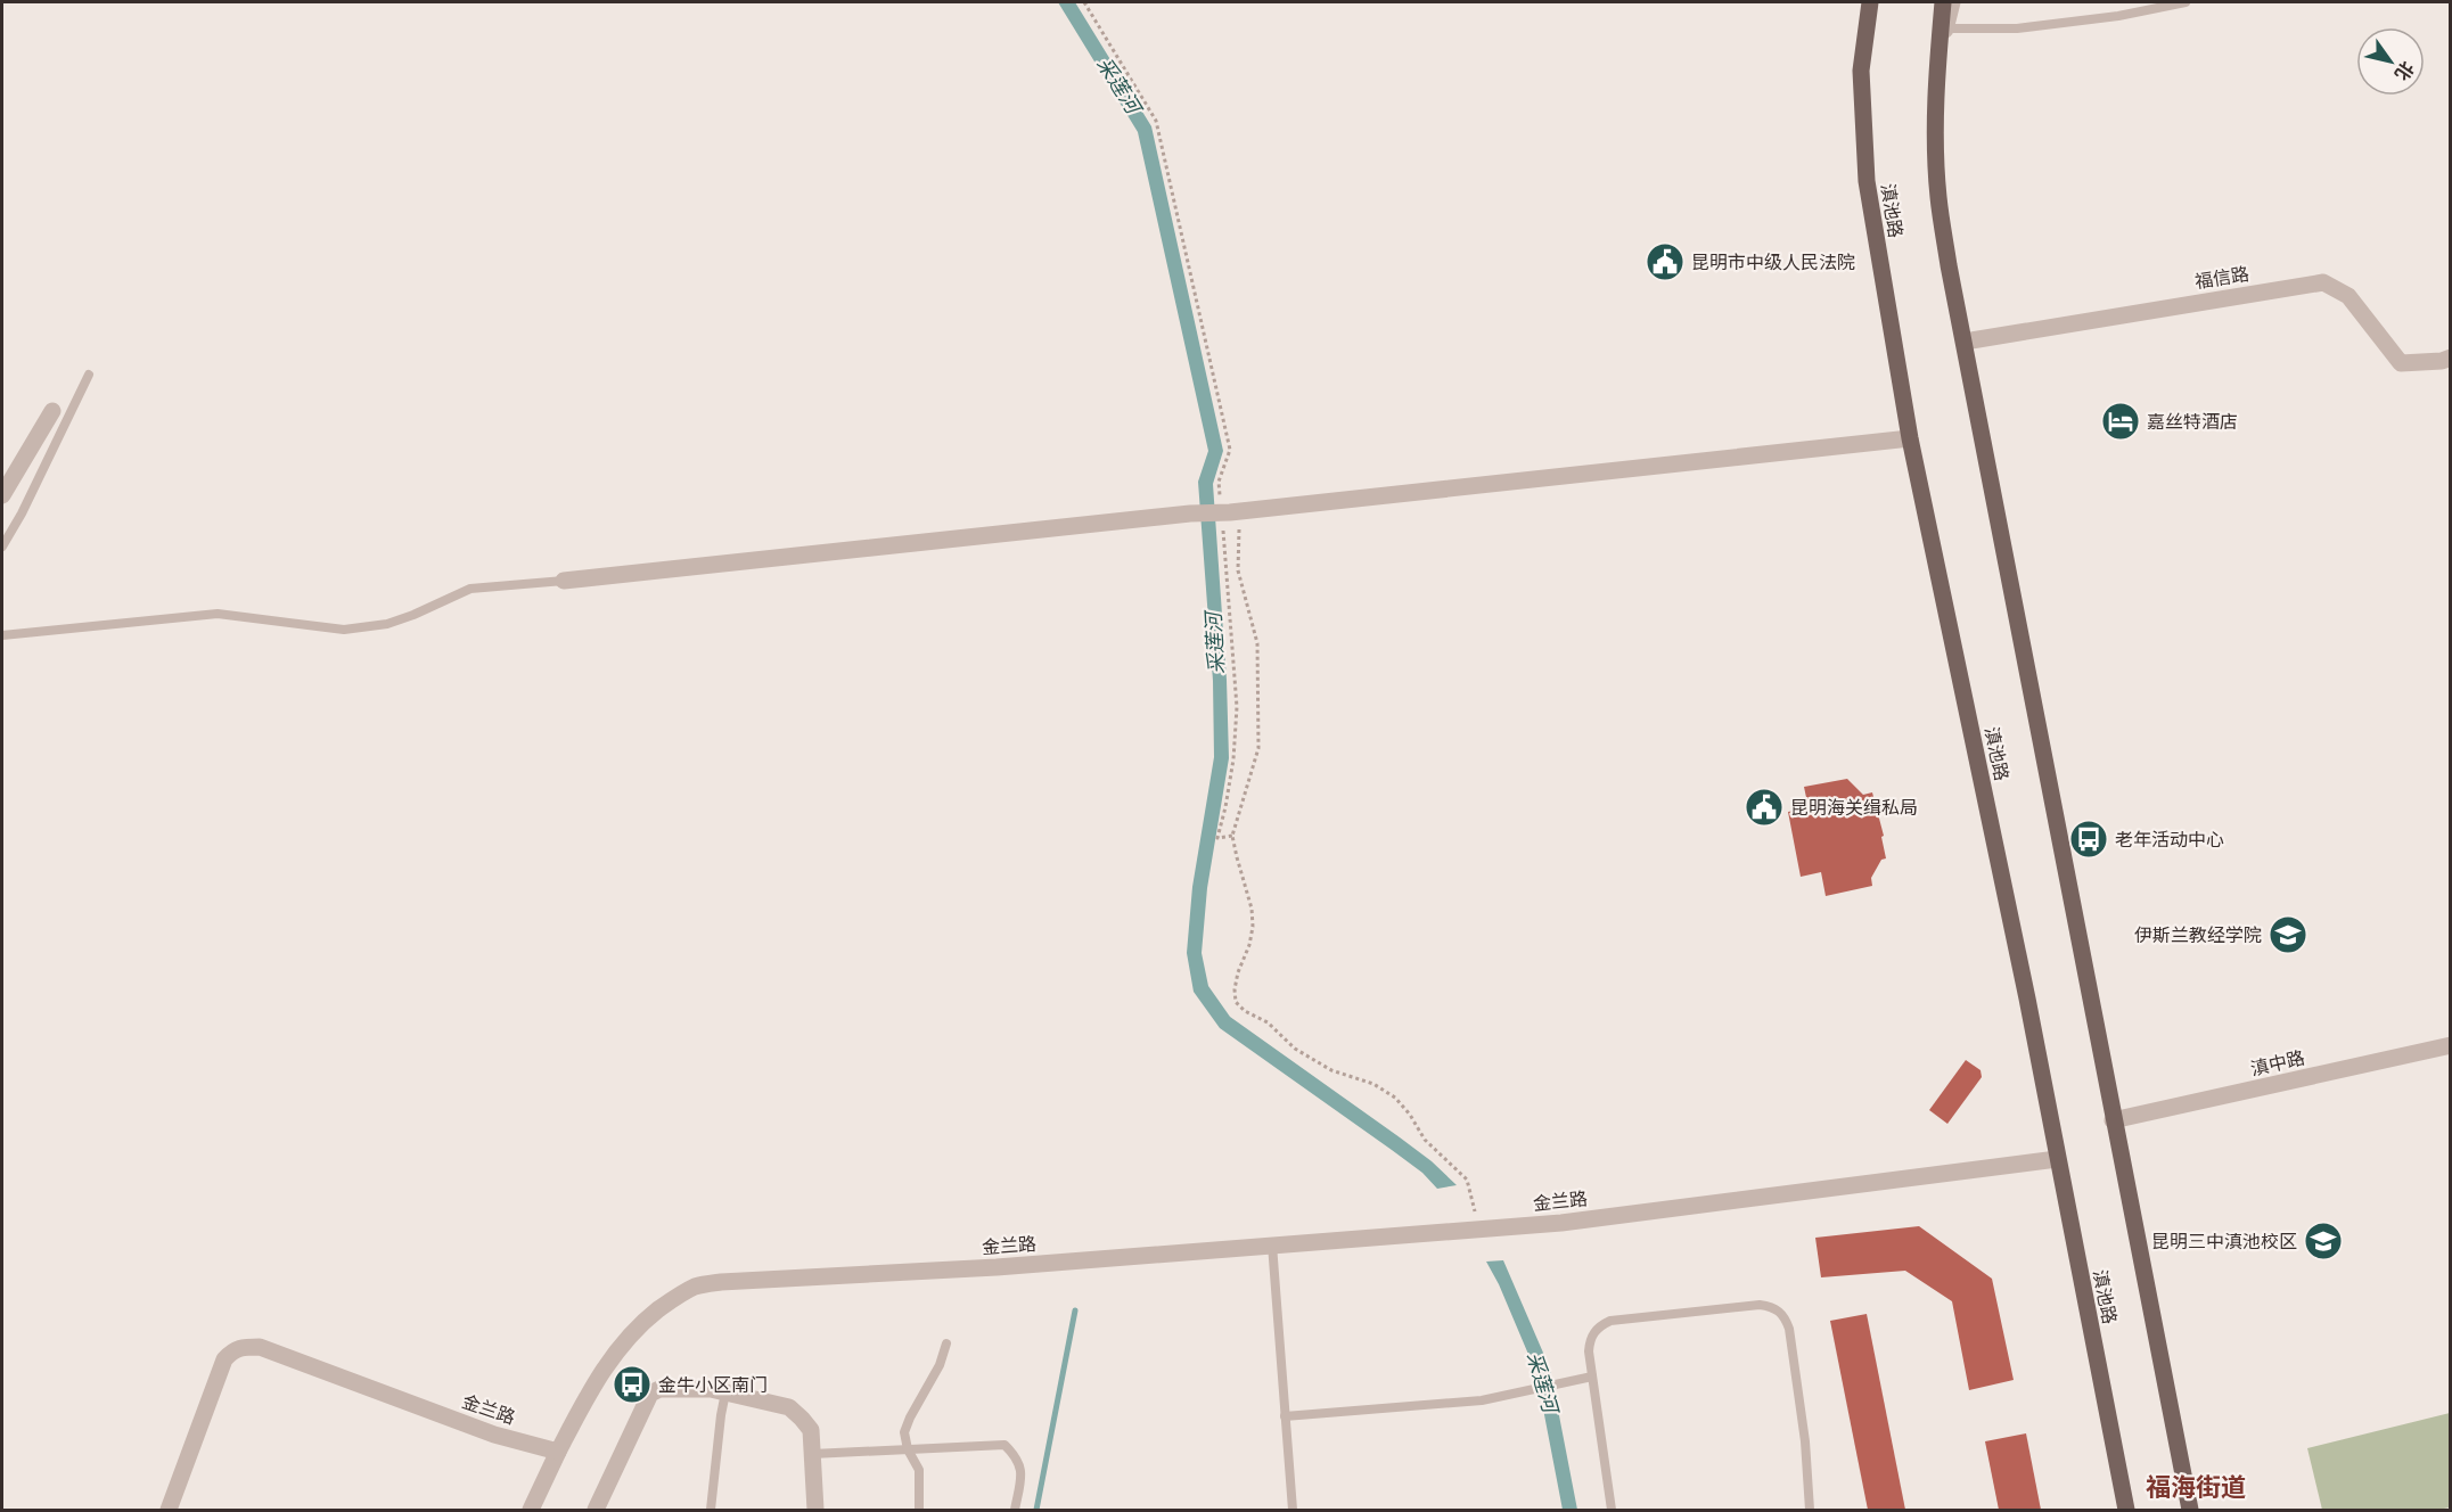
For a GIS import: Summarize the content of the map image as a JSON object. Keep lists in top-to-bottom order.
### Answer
{
  "streets": {
    "main road": ["滇池路"],
    "street": ["福信路", "滇中路", "金兰路"]
  },
  "crossings": [
    ["滇池路", "金兰路"]
  ],
  "districts": ["福海街道"],
  "water": ["采莲河"],
  "places": {
    "public building": ["昆明市中级人民法院", "昆明海关缉私局"],
    "hotel": ["嘉丝特酒店"],
    "bus stop": ["老年活动中心", "金牛小区南门"],
    "school or university": ["伊斯兰教经学院", "昆明三中滇池校区"]
  },
  "north": "bottom right"
}
